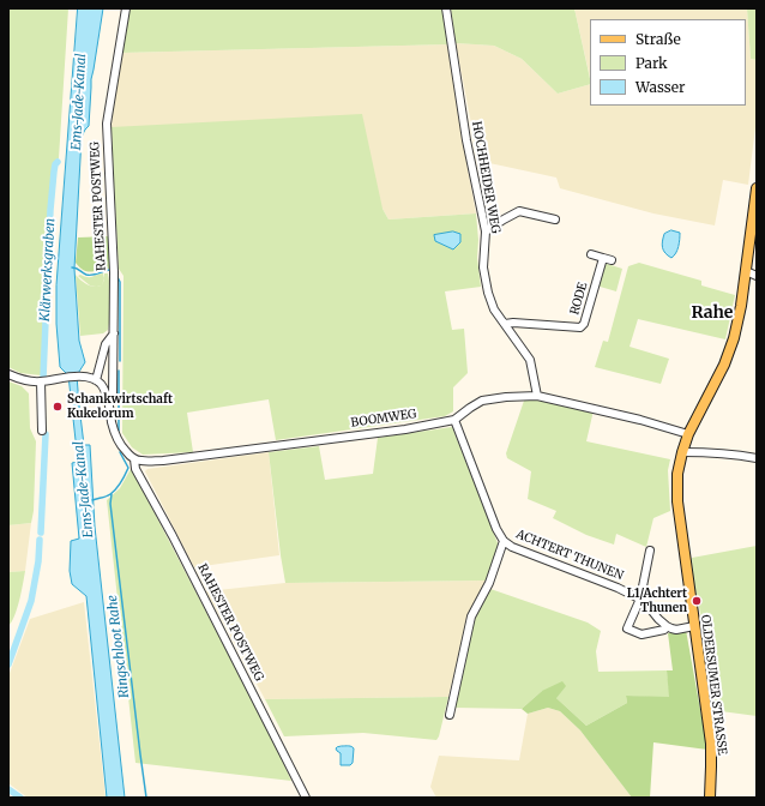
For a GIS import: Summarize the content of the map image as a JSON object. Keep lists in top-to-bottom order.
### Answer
{
  "streets": {
    "main road": ["OLDERSUMER STRASSE"],
    "street": [
      "HOCHHEIDER WEG",
      "RAHESTER POSTWEG",
      "RODE",
      "BOOMWEG",
      "ACHTERT THUNEN"
    ]
  },
  "crossings": [
    ["HOCHHEIDER WEG", "RODE"],
    ["HOCHHEIDER WEG", "BOOMWEG"],
    ["RAHESTER POSTWEG", "BOOMWEG"],
    ["BOOMWEG", "ACHTERT THUNEN"],
    ["BOOMWEG", "OLDERSUMER STRASSE"]
  ],
  "districts": ["Rahe"],
  "water": ["Ems-Jade-Kanal", "Klärwerksgraben", "Ringschloot Rahe"],
  "places": ["Schankwirtschaft Kukelorum", "L1/Achtert Thunen"],
  "legend": ["Straße", "Park", "Wasser"]
}
